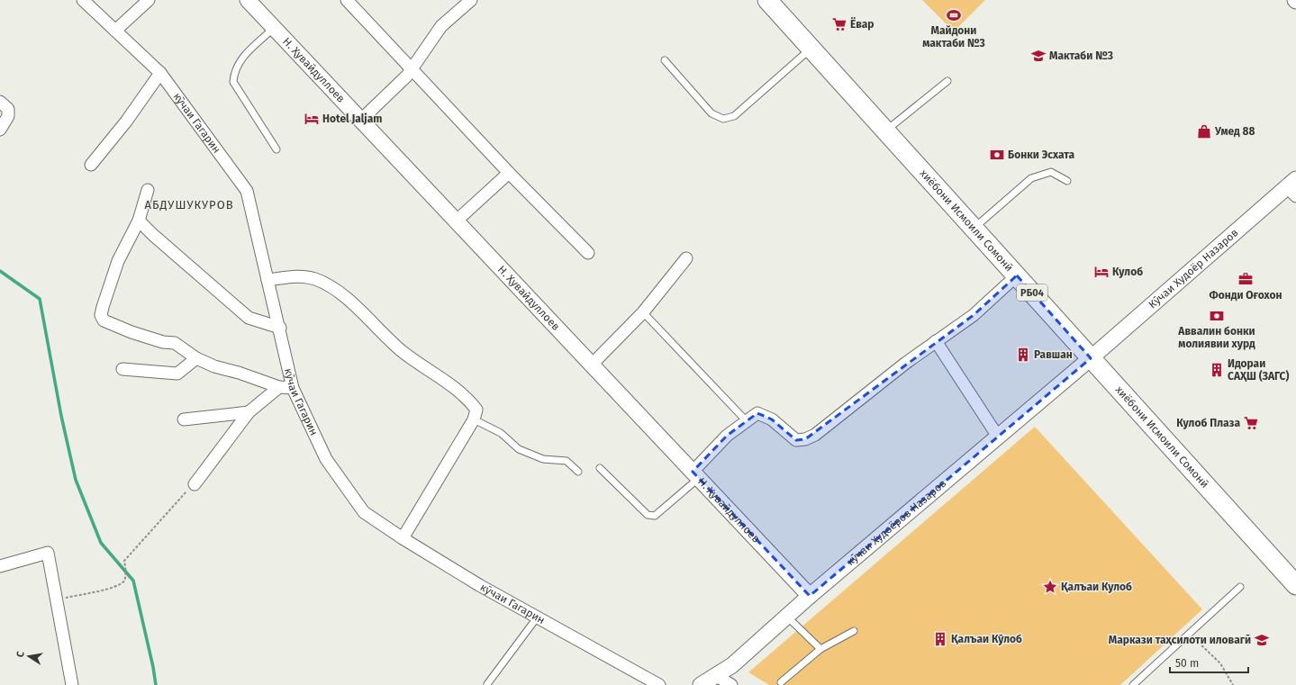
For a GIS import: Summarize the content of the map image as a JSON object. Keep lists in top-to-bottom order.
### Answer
{
  "streets": {
    "main road": ["хиёбони Исмоили Сомонӣ", "РБ04"],
    "street": [
      "Н. Ҳувайдуллоев",
      "кӯчаи Гагарин",
      "Кӯчаи Худоёр Назаров",
      "кӯчаи Худоёров Назаров"
    ]
  },
  "crossings": [
    ["Н. Ҳувайдуллоев", "кӯчаи Худоёров Назаров"],
    ["хиёбони Исмоили Сомонӣ", "Кӯчаи Худоёр Назаров"],
    ["хиёбони Исмоили Сомонӣ", "кӯчаи Худоёров Назаров"],
    ["Кӯчаи Худоёр Назаров", "кӯчаи Худоёров Назаров"]
  ],
  "districts": ["АБДУШУКУРОВ"],
  "places": {
    "sports": ["Майдони мактаби №3"],
    "supermarket": ["Ёвар", "Кулоб Плаза"],
    "school or university": ["Мактаби №3", "Маркази таҳсилоти иловагӣ"],
    "hotel": ["Hotel Jaljam", "Кулоб"],
    "shop": ["Умед 88"],
    "bank": ["Бонки Эсхата", "Аввалин бонки молиявии хурд"],
    "office": ["Фонди Оғохон"],
    "building": ["Равшан", "Идораи САҲШ (ЗАГС)", "Қалъаи Кӯлоб"],
    "place": ["Қалъаи Кулоб"]
  },
  "scale_bar": "50 m",
  "north": "left"
}
